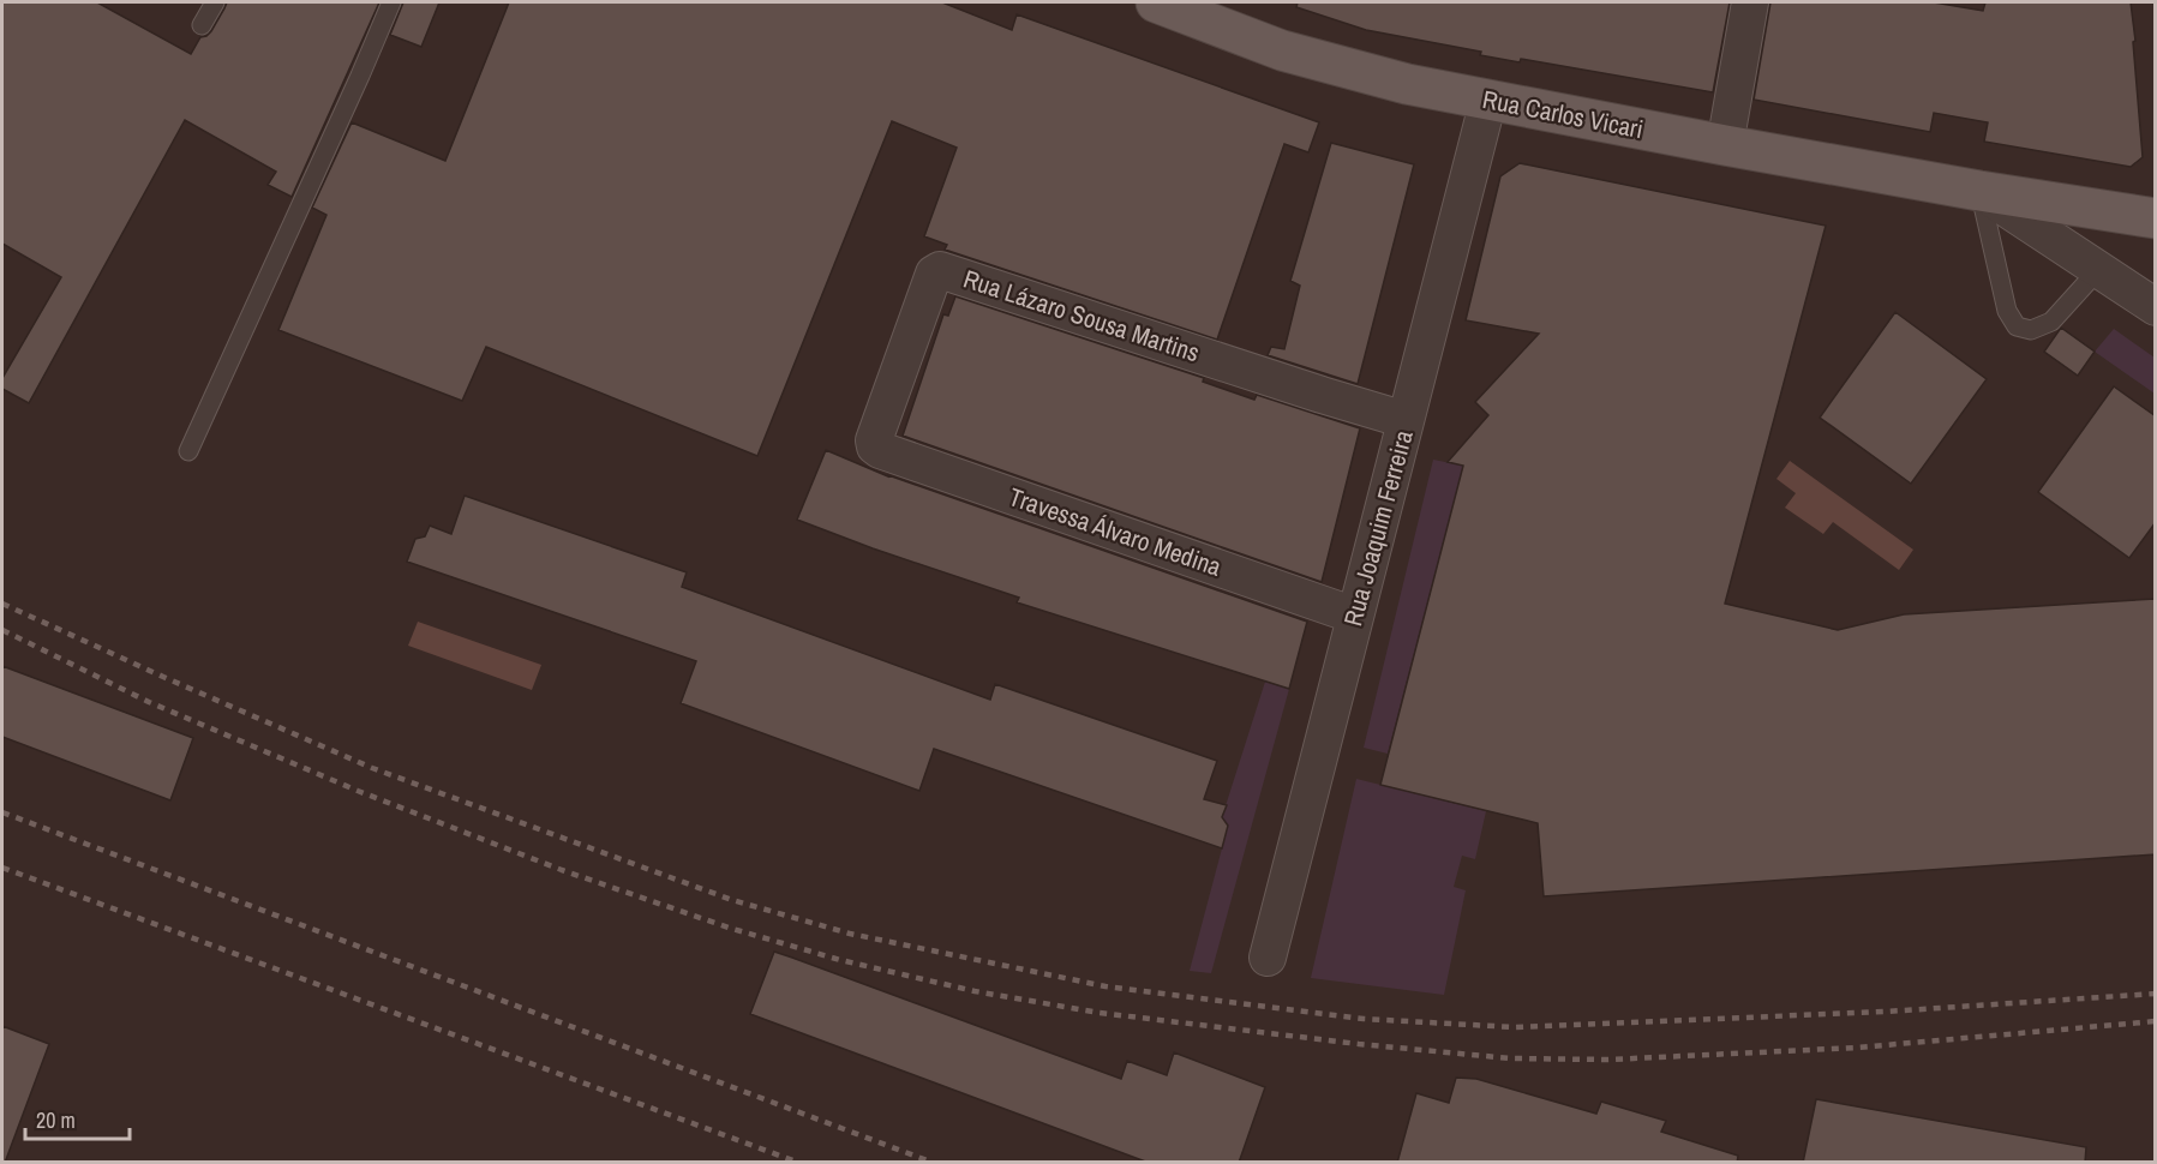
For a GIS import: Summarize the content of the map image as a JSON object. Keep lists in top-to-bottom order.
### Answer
{
  "streets": {
    "main road": ["Rua Carlos Vicari"],
    "street": ["Rua Lázaro Sousa Martins", "Rua Joaquim Ferreira", "Travessa Álvaro Medina"]
  },
  "crossings": [
    ["Rua Carlos Vicari", "Rua Joaquim Ferreira"],
    ["Rua Lázaro Sousa Martins", "Rua Joaquim Ferreira"],
    ["Rua Lázaro Sousa Martins", "Travessa Álvaro Medina"],
    ["Rua Joaquim Ferreira", "Travessa Álvaro Medina"]
  ],
  "scale_bar": "20 m"
}
